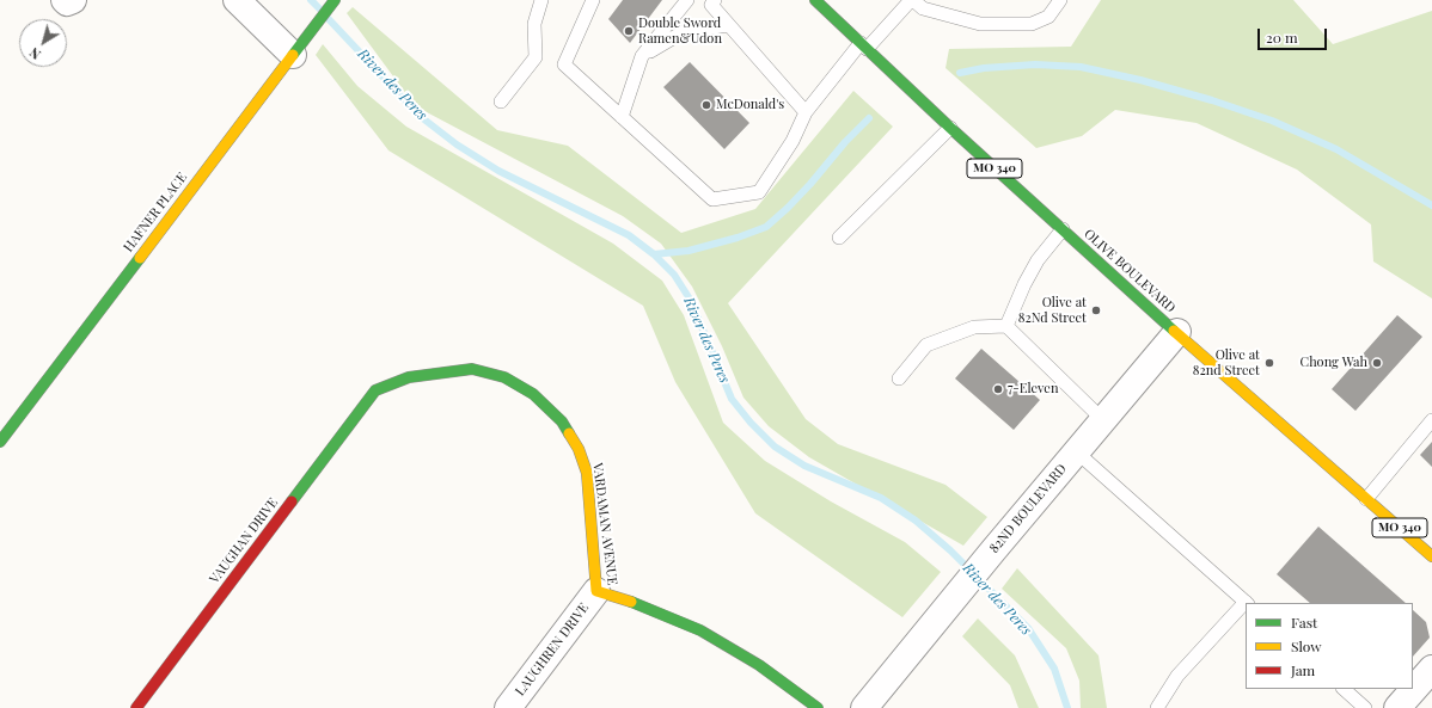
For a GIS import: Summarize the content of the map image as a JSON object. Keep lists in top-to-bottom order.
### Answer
{
  "streets": {
    "street": [
      "MO 340",
      "HAFNER PLACE",
      "OLIVE BOULEVARD",
      "82ND BOULEVARD",
      "VARDAMAN AVENUE",
      "VAUGHAN DRIVE",
      "LAUGHREN DRIVE"
    ]
  },
  "crossings": [
    ["OLIVE BOULEVARD", "82ND BOULEVARD"],
    ["VARDAMAN AVENUE", "VAUGHAN DRIVE"],
    ["VARDAMAN AVENUE", "LAUGHREN DRIVE"]
  ],
  "water": ["River des Peres"],
  "places": [
    "Double Sword Ramen&Udon",
    "McDonald's",
    "Olive at 82Nd Street",
    "Olive at 82nd Street",
    "Chong Wah",
    "7-Eleven"
  ],
  "legend": ["Fast", "Slow", "Jam"],
  "scale_bar": "20 m",
  "north": "bottom left"
}
